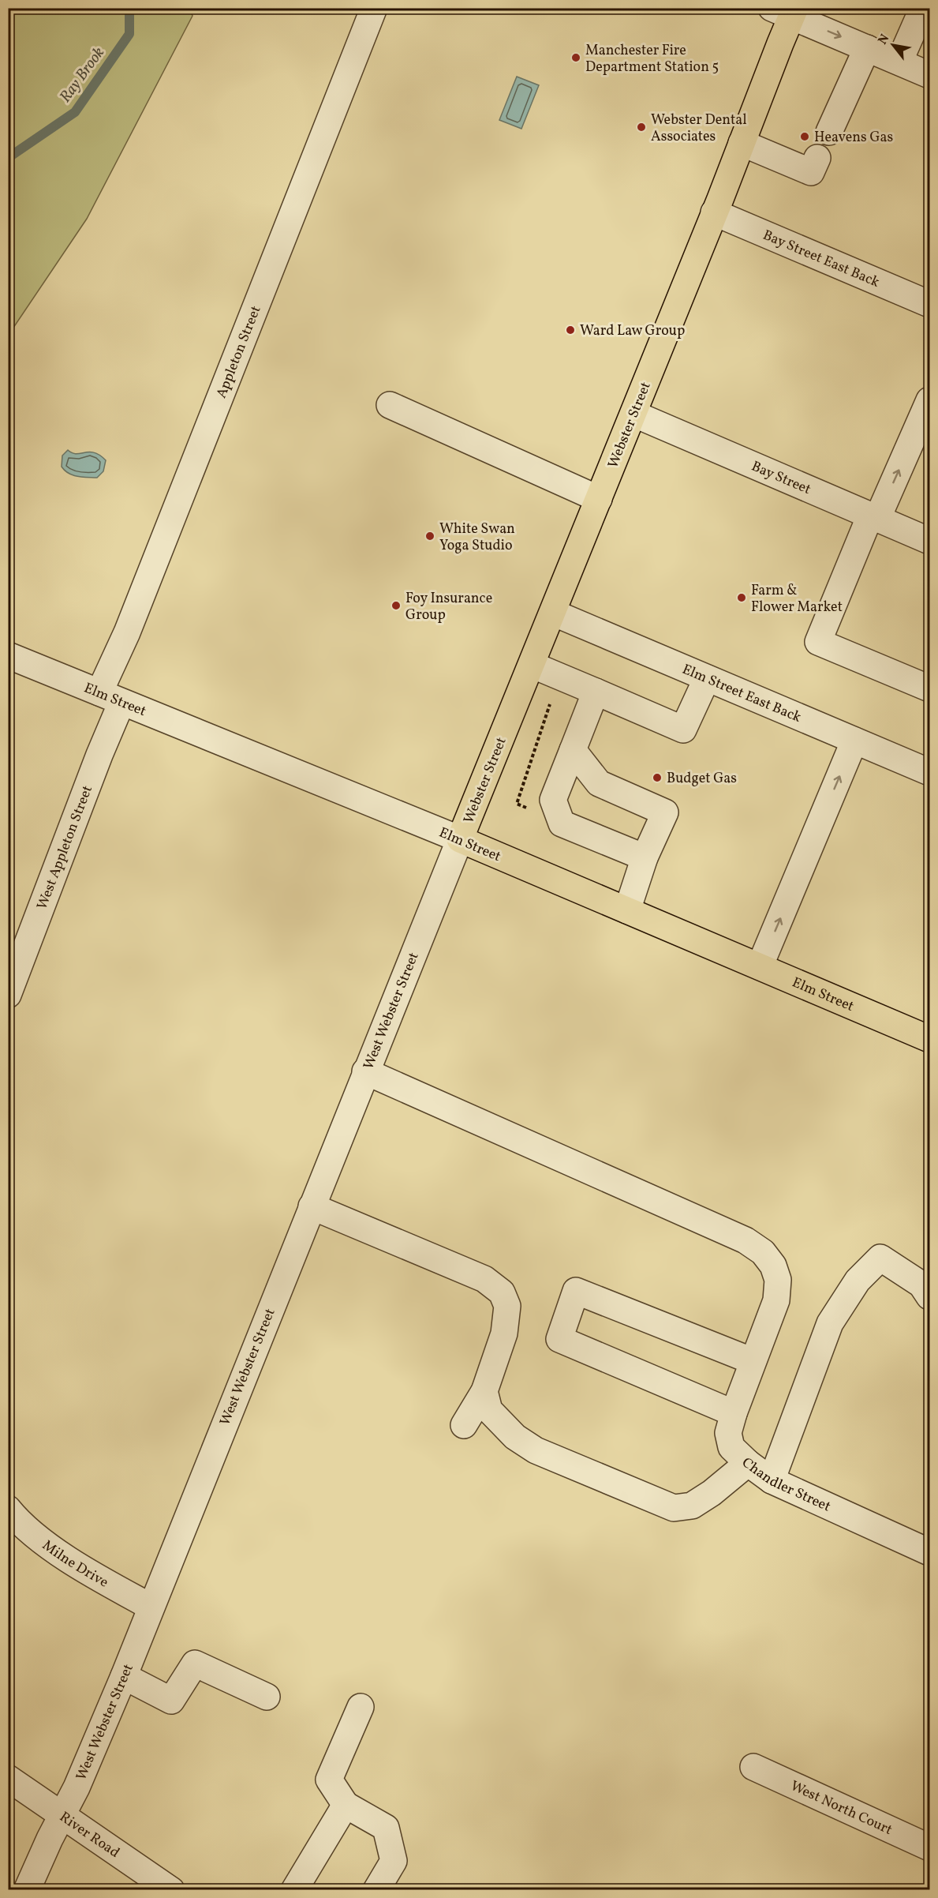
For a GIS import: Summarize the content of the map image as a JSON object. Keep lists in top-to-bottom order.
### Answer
{
  "streets": {
    "main road": ["Webster Street", "Elm Street"],
    "street": [
      "Bay Street East Back",
      "Appleton Street",
      "Bay Street",
      "Elm Street East Back",
      "West Appleton Street",
      "West Webster Street",
      "Chandler Street",
      "Milne Drive",
      "West North Court",
      "River Road"
    ]
  },
  "crossings": [
    ["Bay Street East Back", "Webster Street"],
    ["Appleton Street", "Elm Street"],
    ["Appleton Street", "West Appleton Street"],
    ["Webster Street", "Bay Street"],
    ["Webster Street", "Elm Street East Back"],
    ["Webster Street", "Elm Street"],
    ["Webster Street", "West Webster Street"],
    ["Elm Street", "West Appleton Street"],
    ["Elm Street", "West Webster Street"],
    ["West Webster Street", "Chandler Street"],
    ["West Webster Street", "Milne Drive"],
    ["West Webster Street", "River Road"]
  ],
  "water": ["Ray Brook"],
  "places": [
    "Manchester Fire Department Station 5",
    "Webster Dental Associates",
    "Heavens Gas",
    "Ward Law Group",
    "White Swan Yoga Studio",
    "Farm & Flower Market",
    "Foy Insurance Group",
    "Budget Gas"
  ],
  "north": "top left"
}
